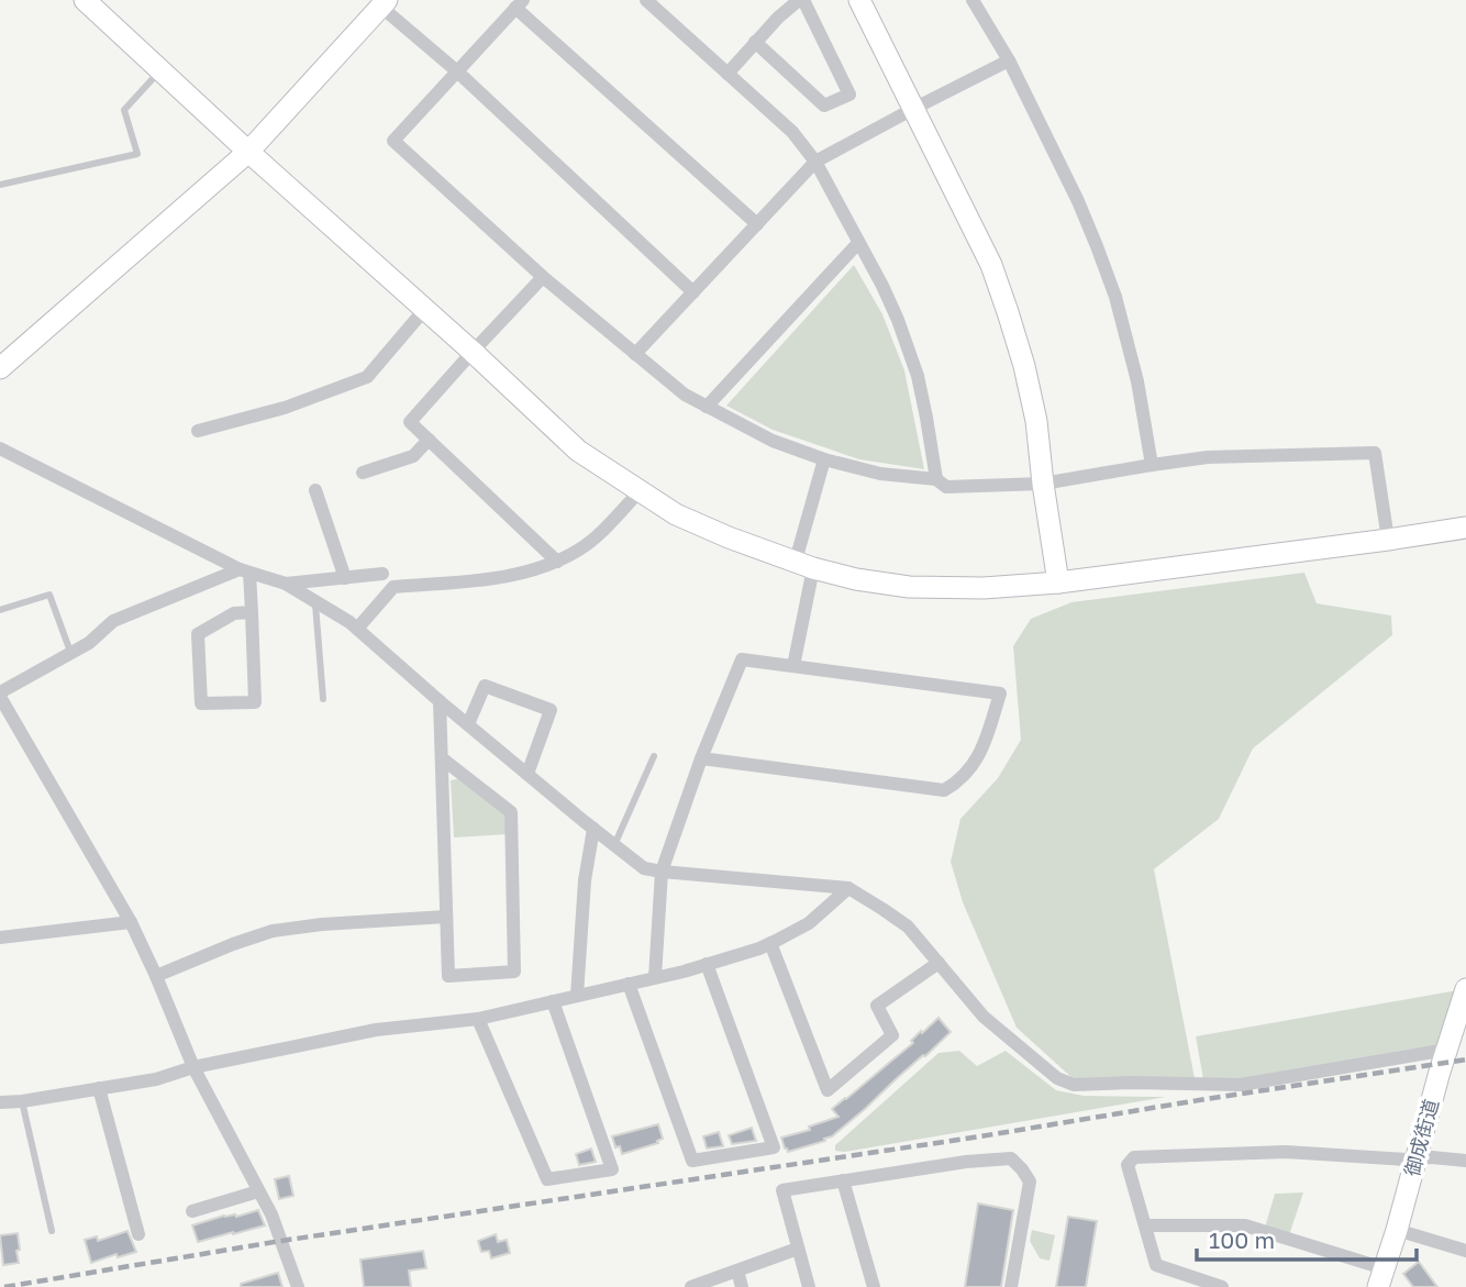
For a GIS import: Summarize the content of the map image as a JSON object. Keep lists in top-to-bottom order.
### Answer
{
  "streets": {
    "street": ["御成街道"]
  },
  "scale_bar": "100 m"
}
